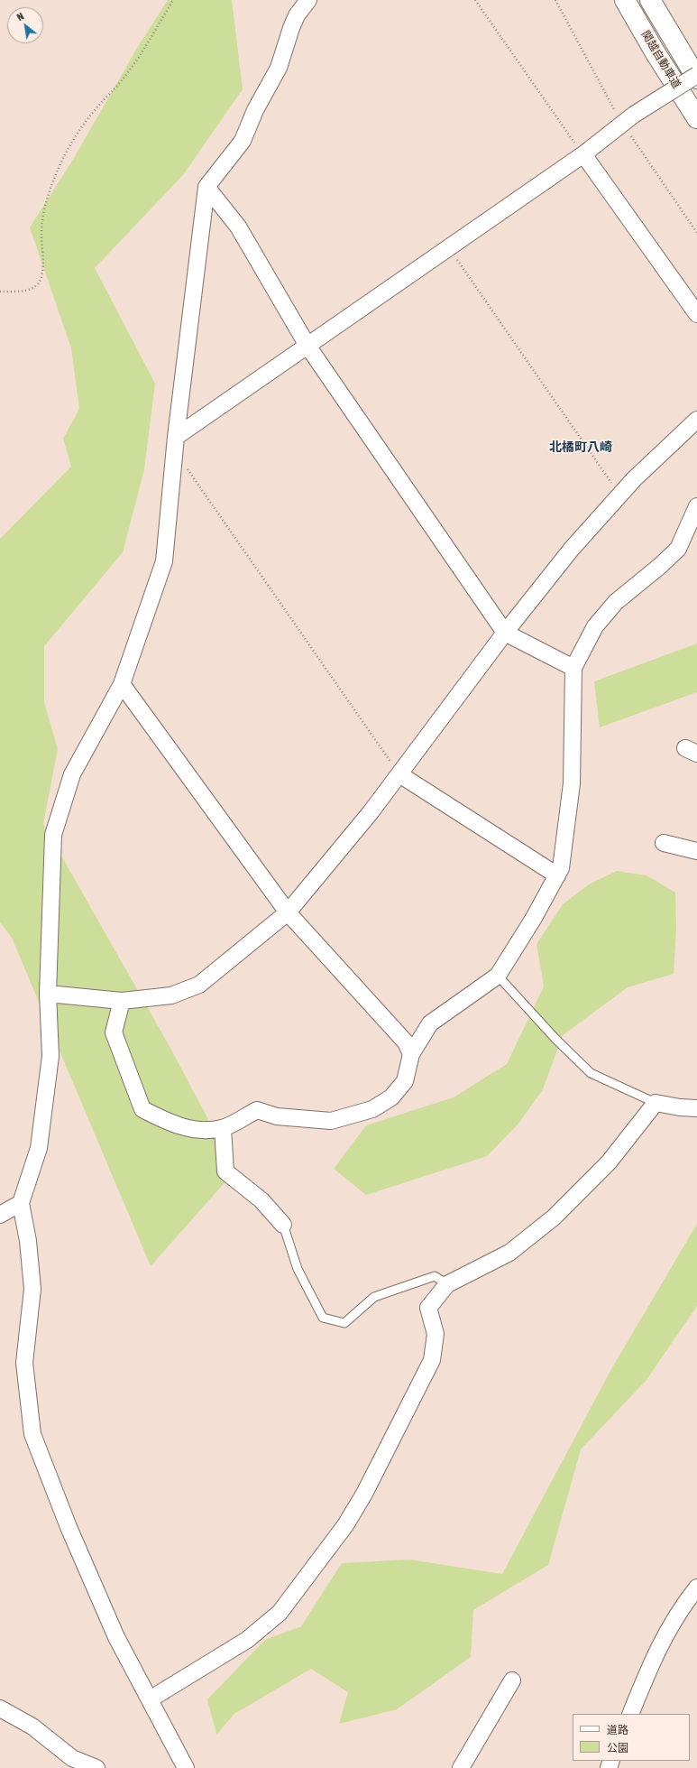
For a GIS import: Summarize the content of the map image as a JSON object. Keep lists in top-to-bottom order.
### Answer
{
  "streets": {
    "highway": ["関越自動車道"]
  },
  "districts": ["北橘町八崎"],
  "legend": ["道路", "公園"],
  "north": "top left"
}
